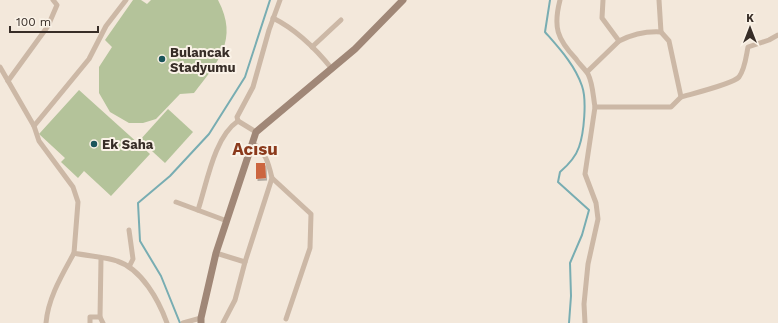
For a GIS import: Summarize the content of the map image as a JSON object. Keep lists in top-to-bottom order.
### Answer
{
  "districts": ["Acısu"],
  "places": ["Bulancak Stadyumu", "Ek Saha"],
  "scale_bar": "100 m",
  "north": "top"
}
